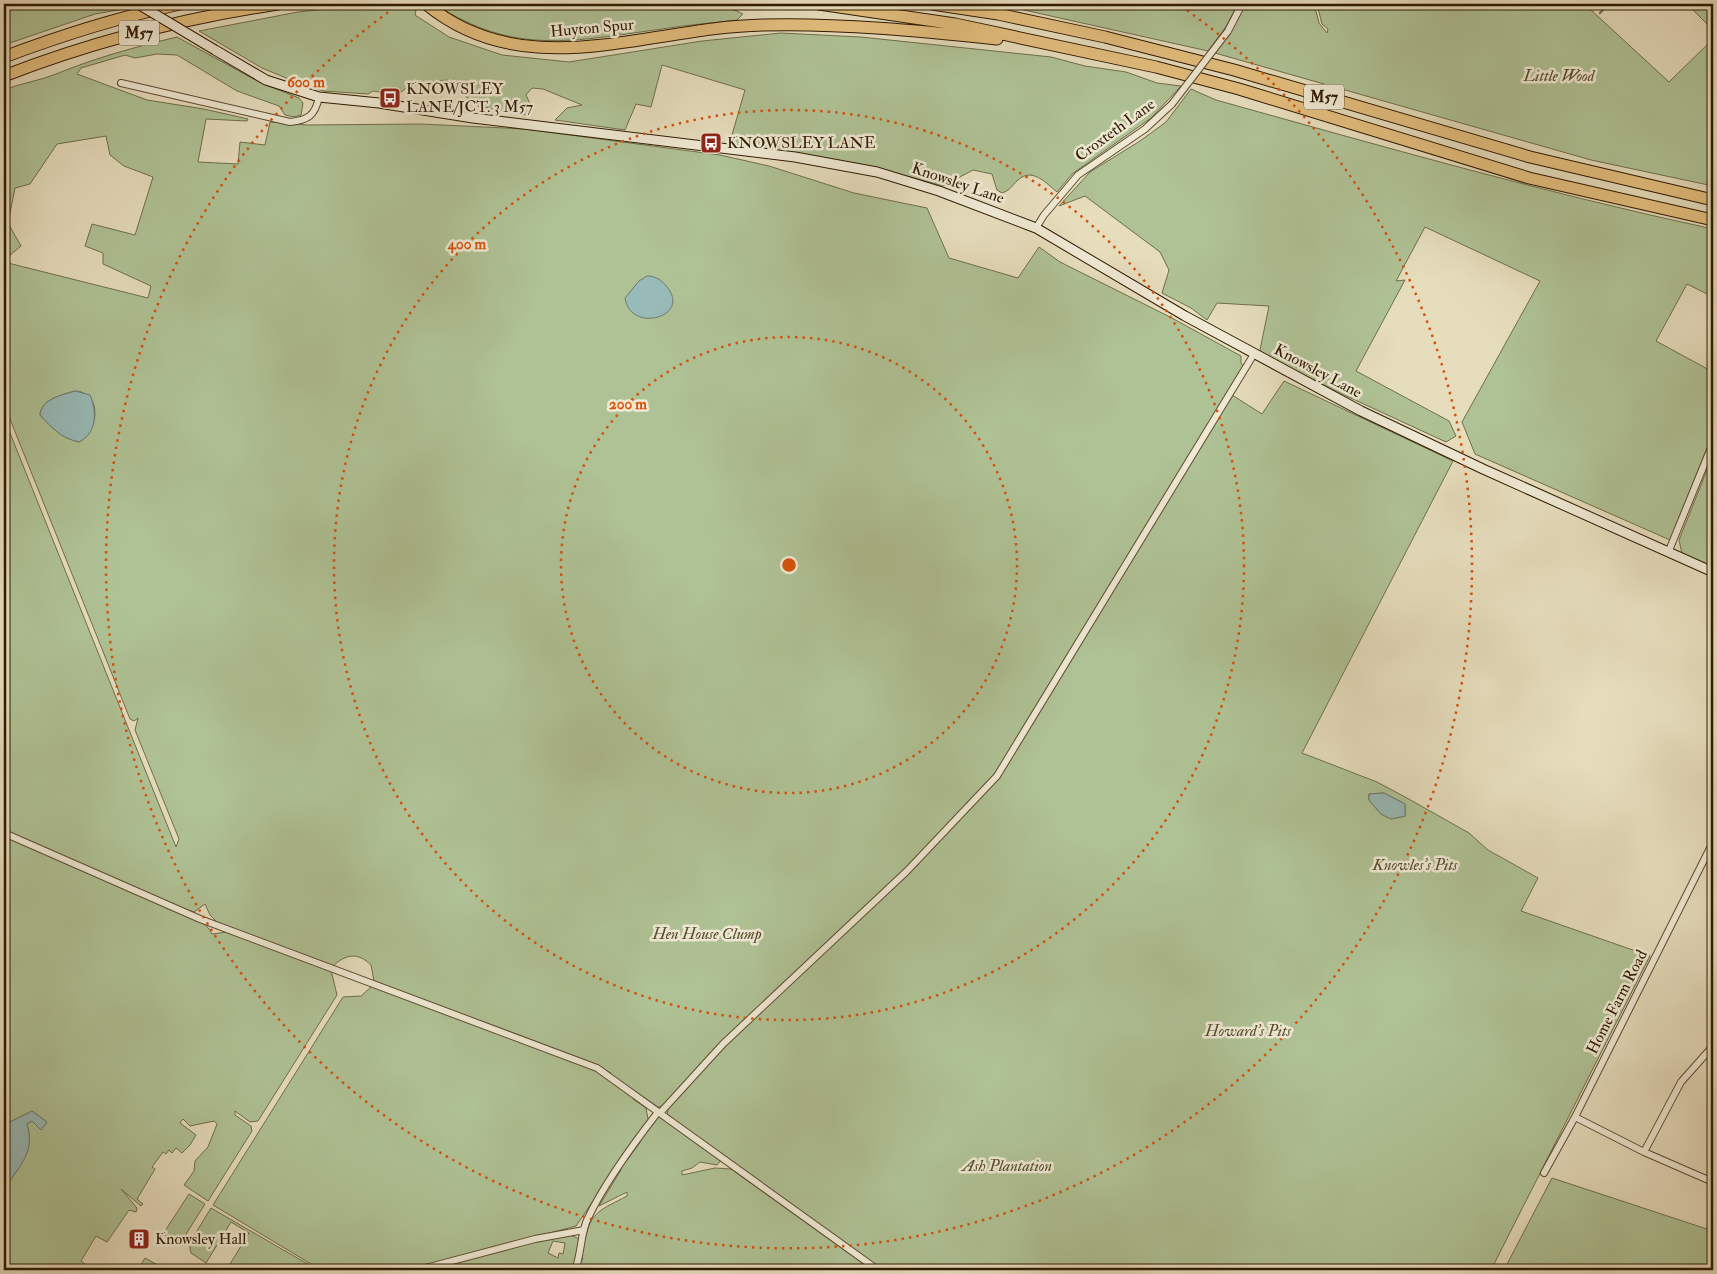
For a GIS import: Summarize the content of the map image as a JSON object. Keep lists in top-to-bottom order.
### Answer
{
  "streets": {
    "highway": ["Huyton Spur", "M57"],
    "main road": ["Knowsley Lane"],
    "street": ["Croxteth Lane", "Home Farm Road"]
  },
  "crossings": [
    ["Huyton Spur", "M57"],
    ["Croxteth Lane", "Knowsley Lane"]
  ],
  "parks": [
    "Little Wood",
    "Knowles's Pits",
    "Hen House Clump",
    "Howard's Pits",
    "Ash Plantation"
  ],
  "places": {
    "bus stop": ["KNOWSLEY LANE/JCT. 3 M57", "KNOWSLEY LANE"],
    "building": ["Knowsley Hall"]
  },
  "rings": ["600 m", "400 m", "200 m"]
}
